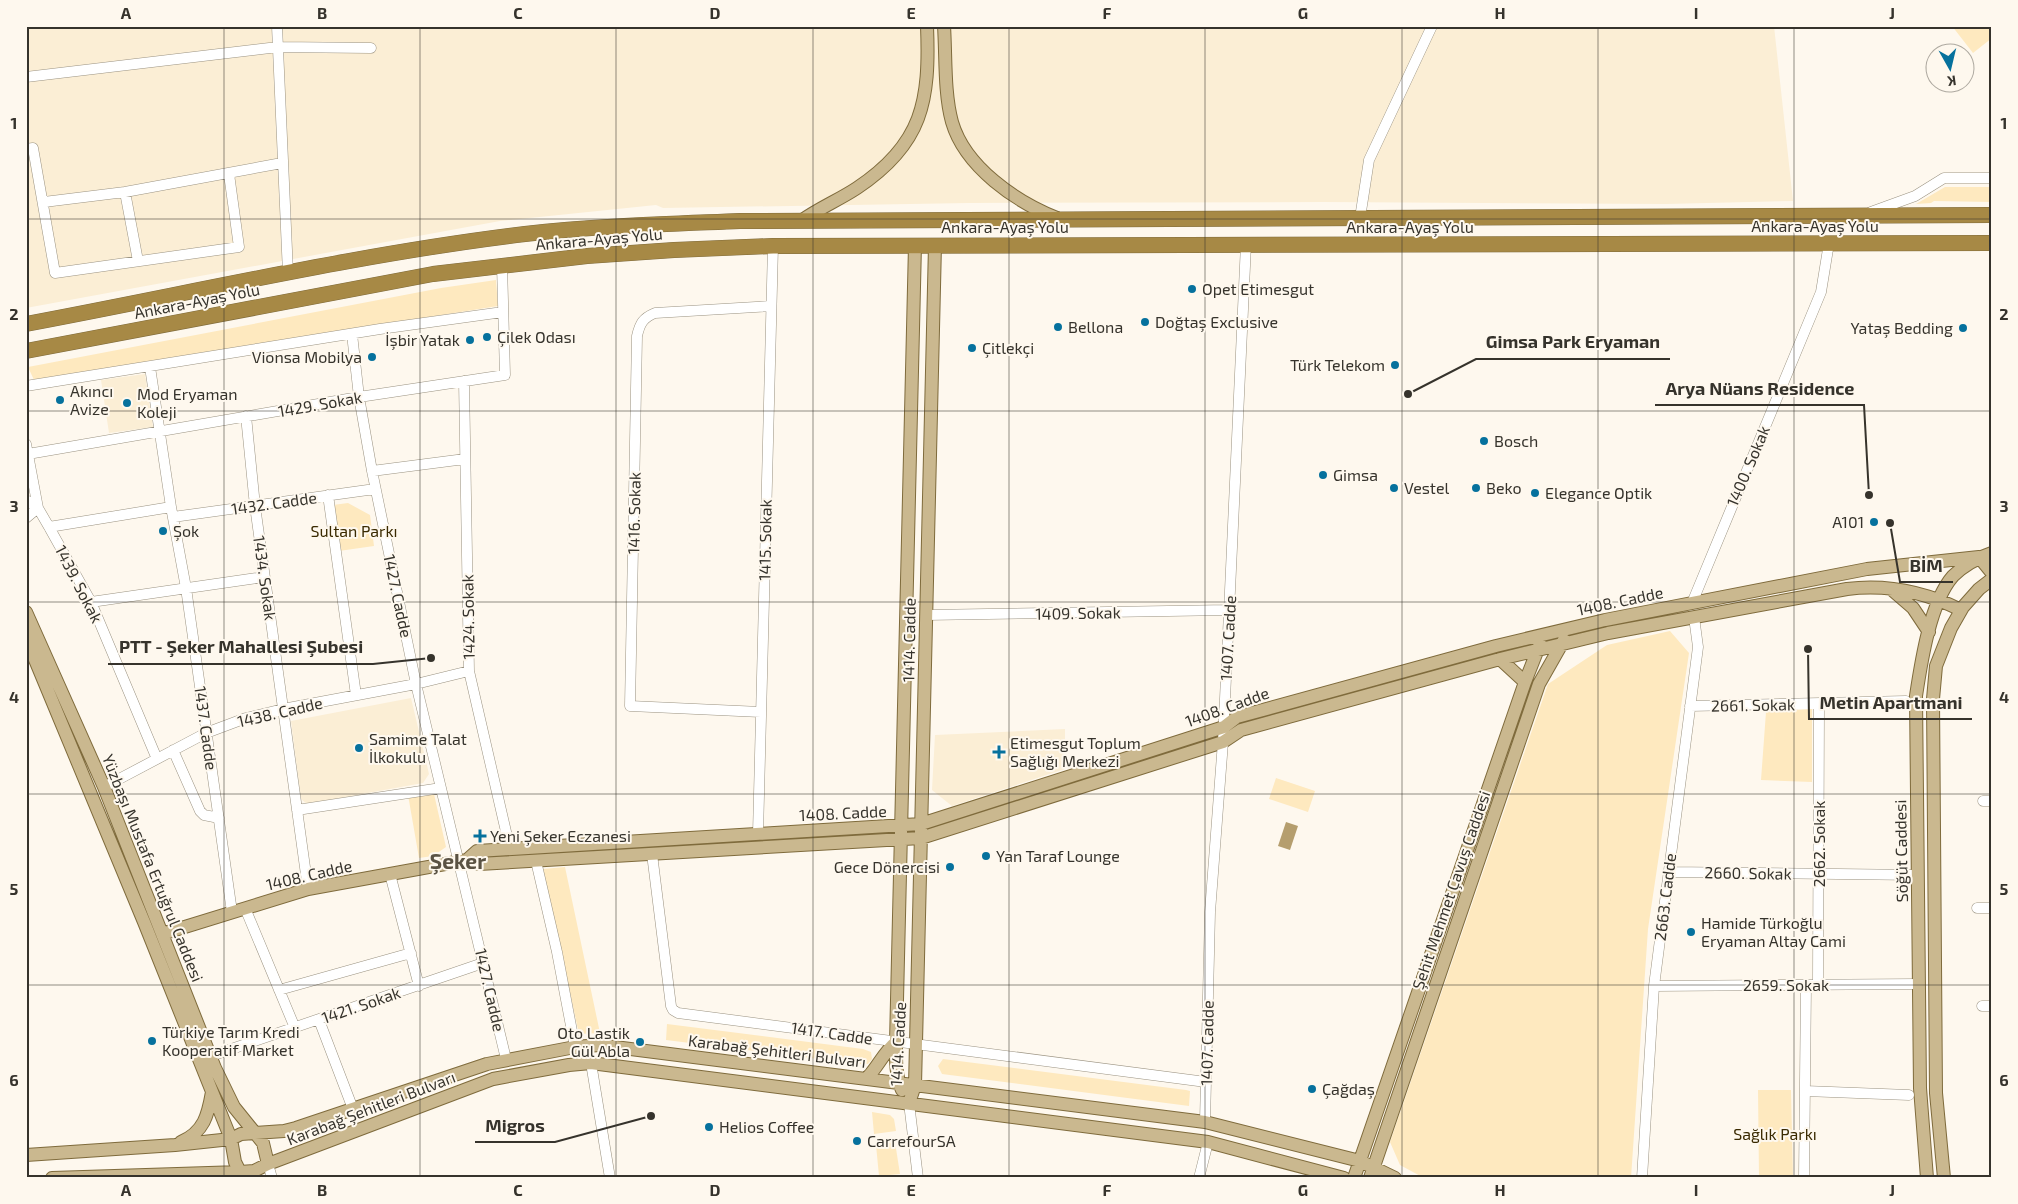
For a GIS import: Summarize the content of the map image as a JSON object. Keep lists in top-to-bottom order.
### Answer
{
  "streets": {
    "highway": ["Ankara-Ayaş Yolu"],
    "main road": [
      "1408. Cadde",
      "1414. Cadde",
      "Söğüt Caddesi",
      "Yüzbaşı Mustafa Ertuğrul Caddesi",
      "Şehit Mehmet Çavuş Caddesi",
      "Karabağ Şehitleri Bulvarı"
    ],
    "street": [
      "1429. Sokak",
      "1400. Sokak",
      "1432. Cadde",
      "1416. Sokak",
      "1415. Sokak",
      "1434. Sokak",
      "1439. Sokak",
      "1427. Cadde",
      "1409. Sokak",
      "1424. Sokak",
      "1407. Cadde",
      "2661. Sokak",
      "1438. Cadde",
      "1437. Cadde",
      "2662. Sokak",
      "2660. Sokak",
      "2663. Cadde",
      "2659. Sokak",
      "1421. Sokak",
      "1417. Cadde"
    ]
  },
  "crossings": [
    ["Ankara-Ayaş Yolu", "1429. Sokak"],
    ["Ankara-Ayaş Yolu", "1400. Sokak"],
    ["Ankara-Ayaş Yolu", "1415. Sokak"],
    ["Ankara-Ayaş Yolu", "1407. Cadde"],
    ["Ankara-Ayaş Yolu", "1414. Cadde"],
    ["1429. Sokak", "1434. Sokak"],
    ["1429. Sokak", "1427. Cadde"],
    ["1429. Sokak", "1424. Sokak"],
    ["1429. Sokak", "1437. Cadde"],
    ["1400. Sokak", "1408. Cadde"],
    ["1432. Cadde", "1434. Sokak"],
    ["1432. Cadde", "1427. Cadde"],
    ["1432. Cadde", "1437. Cadde"],
    ["1416. Sokak", "1415. Sokak"],
    ["1415. Sokak", "1408. Cadde"],
    ["1434. Sokak", "1408. Cadde"],
    ["1434. Sokak", "1438. Cadde"],
    ["1439. Sokak", "1438. Cadde"],
    ["1427. Cadde", "1408. Cadde"],
    ["1427. Cadde", "1438. Cadde"],
    ["1427. Cadde", "1421. Sokak"],
    ["1427. Cadde", "Karabağ Şehitleri Bulvarı"],
    ["1408. Cadde", "1424. Sokak"],
    ["1408. Cadde", "1407. Cadde"],
    ["1408. Cadde", "1414. Cadde"],
    ["1408. Cadde", "1437. Cadde"],
    ["1408. Cadde", "Söğüt Caddesi"],
    ["1408. Cadde", "Yüzbaşı Mustafa Ertuğrul Caddesi"],
    ["1408. Cadde", "Şehit Mehmet Çavuş Caddesi"],
    ["1408. Cadde", "2663. Cadde"],
    ["1408. Cadde", "1417. Cadde"],
    ["1409. Sokak", "1407. Cadde"],
    ["1409. Sokak", "1414. Cadde"],
    ["1424. Sokak", "1438. Cadde"],
    ["1407. Cadde", "1417. Cadde"],
    ["1407. Cadde", "Karabağ Şehitleri Bulvarı"],
    ["1414. Cadde", "1417. Cadde"],
    ["1414. Cadde", "Karabağ Şehitleri Bulvarı"],
    ["2661. Sokak", "2662. Sokak"],
    ["2661. Sokak", "2663. Cadde"],
    ["1438. Cadde", "1437. Cadde"],
    ["1438. Cadde", "Yüzbaşı Mustafa Ertuğrul Caddesi"],
    ["2662. Sokak", "2660. Sokak"],
    ["2662. Sokak", "2659. Sokak"],
    ["Söğüt Caddesi", "2660. Sokak"],
    ["Söğüt Caddesi", "2659. Sokak"],
    ["Yüzbaşı Mustafa Ertuğrul Caddesi", "1421. Sokak"],
    ["Yüzbaşı Mustafa Ertuğrul Caddesi", "Karabağ Şehitleri Bulvarı"],
    ["2660. Sokak", "2663. Cadde"],
    ["Şehit Mehmet Çavuş Caddesi", "Karabağ Şehitleri Bulvarı"],
    ["2663. Cadde", "2659. Sokak"]
  ],
  "districts": ["Şeker"],
  "parks": ["Sultan Parkı", "Sağlık Parkı"],
  "places": {
    "other": [
      "Opet Etimesgut",
      "Doğtaş Exclusive",
      "Bellona",
      "Yataş Bedding",
      "Çilek Odası",
      "İşbir Yatak",
      "Çitlekçi",
      "Vionsa Mobilya",
      "Türk Telekom",
      "Gimsa Park Eryaman",
      "Akıncı Avize",
      "Mod Eryaman Koleji",
      "Bosch",
      "Gimsa",
      "Vestel",
      "Beko",
      "Elegance Optik",
      "Arya Nüans Residence",
      "A101",
      "BİM",
      "Şok",
      "Metin Apartmani",
      "PTT - Şeker Mahallesi Şubesi",
      "Samime Talat İlkokulu",
      "Yan Taraf Lounge",
      "Gece Dönercisi",
      "Hamide Türkoğlu Eryaman Altay Cami",
      "Türkiye Tarım Kredi Kooperatif Market",
      "Oto Lastik Gül Abla",
      "Çağdaş",
      "Migros",
      "Helios Coffee",
      "CarrefourSA"
    ],
    "health": ["Etimesgut Toplum Sağlığı Merkezi", "Yeni Şeker Eczanesi"]
  },
  "north": "bottom",
  "grid": {
    "columns": [
      "A",
      "B",
      "C",
      "D",
      "E",
      "F",
      "G",
      "H",
      "I",
      "J"
    ],
    "rows": [
      "1",
      "2",
      "3",
      "4",
      "5",
      "6"
    ]
  }
}
